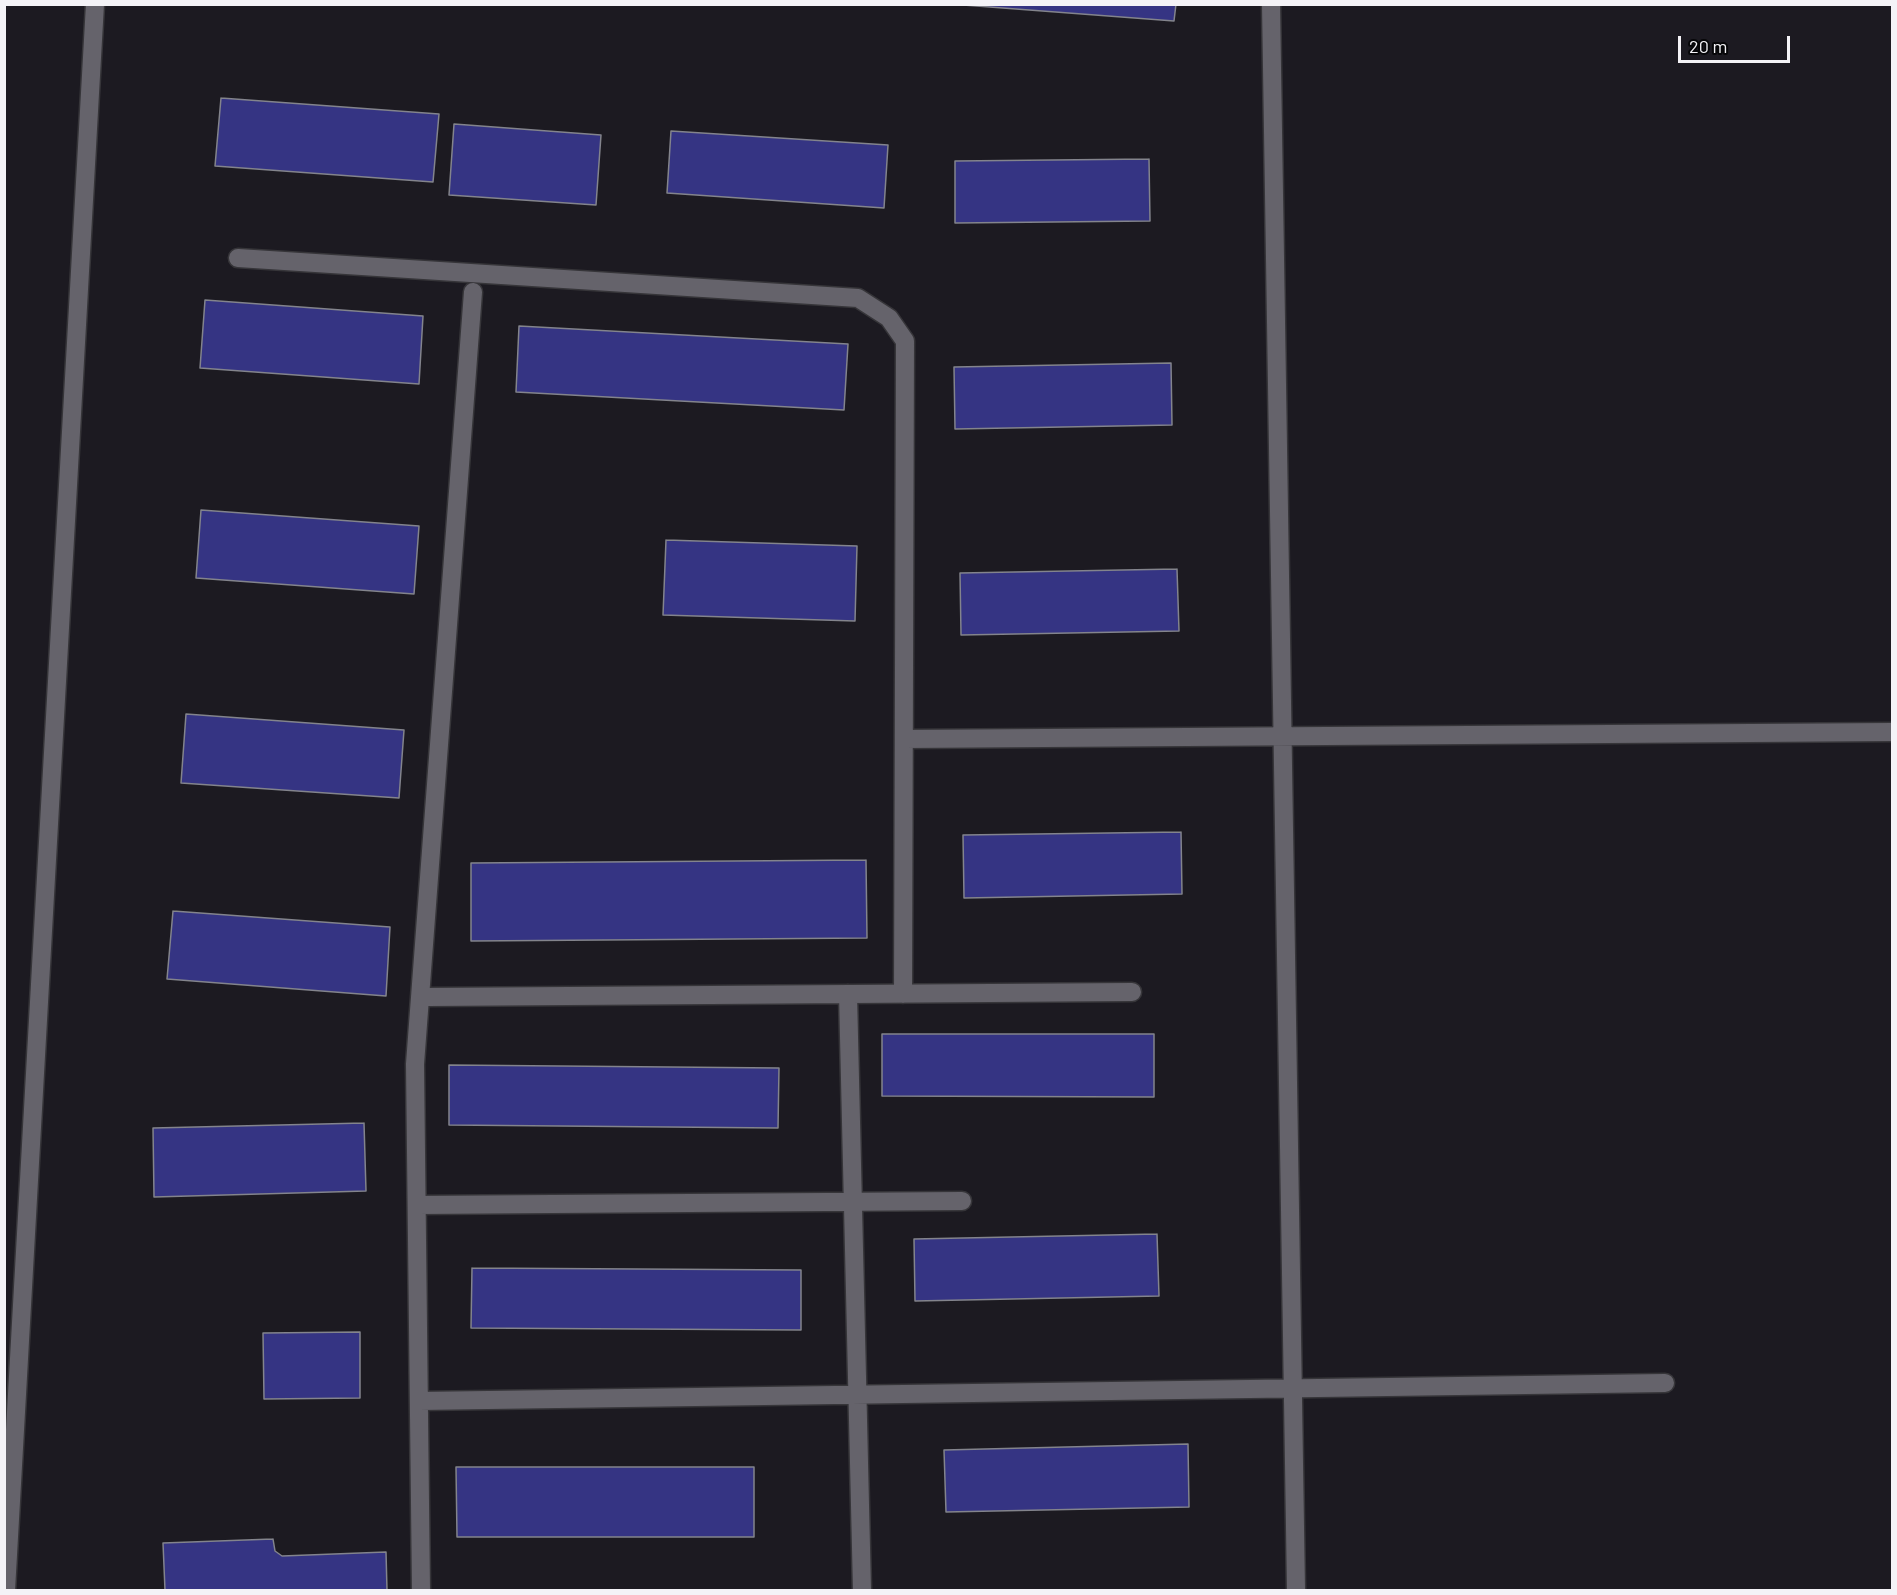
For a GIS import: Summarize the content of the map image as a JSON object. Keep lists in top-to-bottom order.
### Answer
{
  "scale_bar": "20 m"
}
